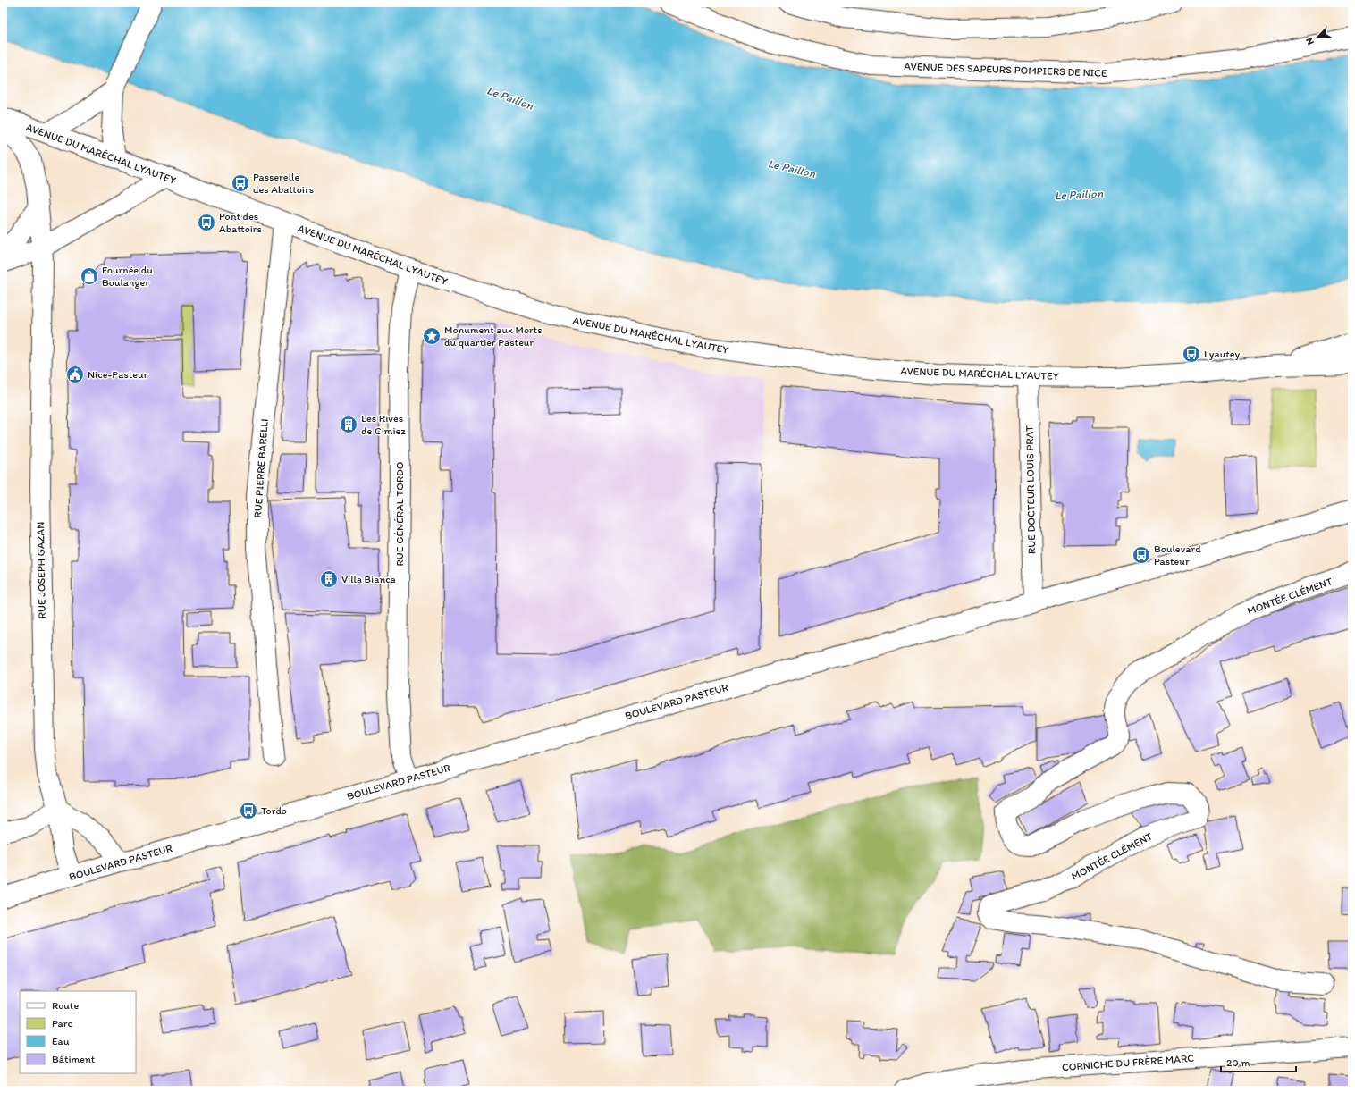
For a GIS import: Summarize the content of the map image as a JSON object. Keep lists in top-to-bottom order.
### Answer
{
  "streets": {
    "street": [
      "AVENUE DES SAPEURS POMPIERS DE NICE",
      "AVENUE DU MARÉCHAL LYAUTEY",
      "RUE PIERRE BARELLI",
      "RUE DOCTEUR LOUIS PRAT",
      "RUE GÉNÉRAL TORDO",
      "RUE JOSEPH GAZAN",
      "MONTÉE CLÉMENT",
      "BOULEVARD PASTEUR",
      "CORNICHE DU FRÈRE MARC"
    ]
  },
  "crossings": [
    ["AVENUE DU MARÉCHAL LYAUTEY", "RUE PIERRE BARELLI"],
    ["AVENUE DU MARÉCHAL LYAUTEY", "RUE DOCTEUR LOUIS PRAT"],
    ["AVENUE DU MARÉCHAL LYAUTEY", "RUE GÉNÉRAL TORDO"],
    ["RUE DOCTEUR LOUIS PRAT", "BOULEVARD PASTEUR"],
    ["RUE GÉNÉRAL TORDO", "BOULEVARD PASTEUR"],
    ["RUE JOSEPH GAZAN", "BOULEVARD PASTEUR"]
  ],
  "water": ["Le Paillon"],
  "places": {
    "bus stop": [
      "Passerelle des Abattoirs",
      "Pont des Abattoirs",
      "Lyautey",
      "Boulevard Pasteur",
      "Tordo"
    ],
    "shop": ["Fournée du Boulanger"],
    "place": ["Monument aux Morts du quartier Pasteur"],
    "public building": ["Nice-Pasteur"],
    "building": ["Les Rives de Cimiez", "Villa Bianca"]
  },
  "legend": [
    "Route",
    "Parc",
    "Eau",
    "Bâtiment"
  ],
  "scale_bar": "20 m",
  "north": "bottom left"
}
